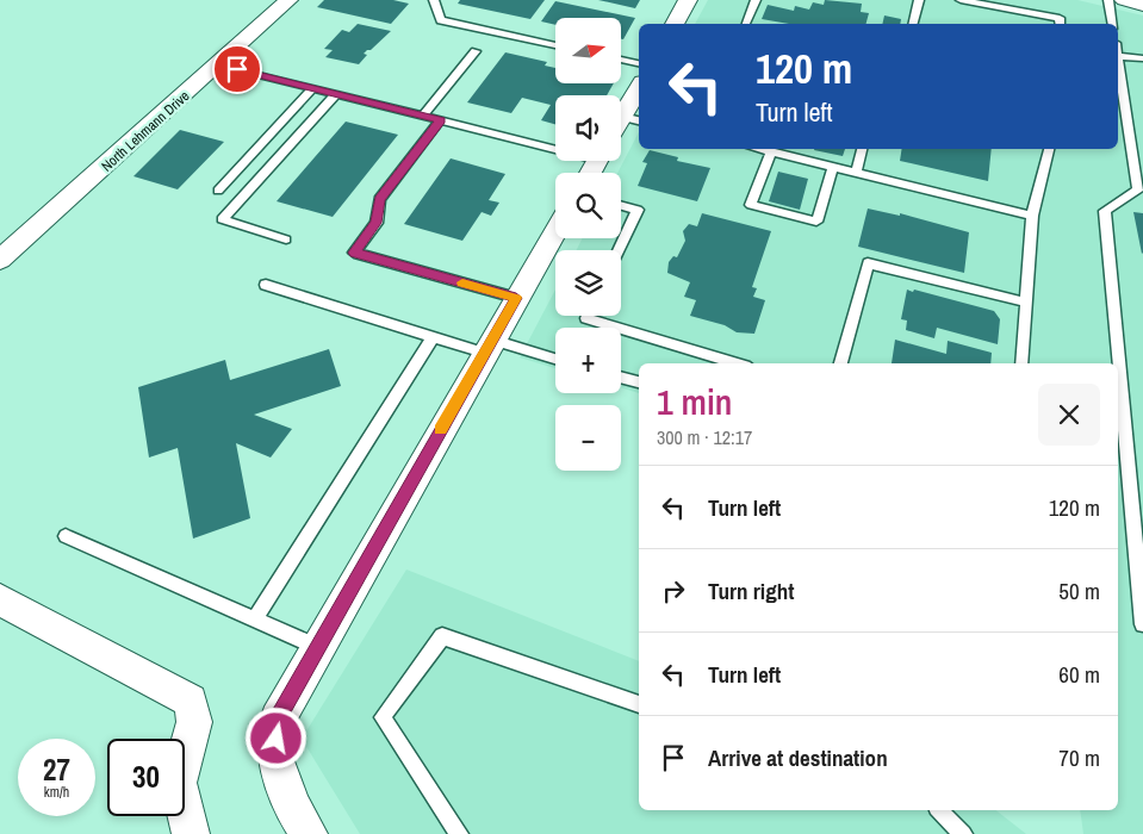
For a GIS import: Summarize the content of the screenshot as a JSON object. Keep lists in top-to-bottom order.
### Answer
{
  "streets": {
    "street": ["North Lehmann Drive"]
  },
  "north": "right",
  "page": {
    "map_buttons": ["+", "−"],
    "turn": ["120 m", "Turn left"],
    "heading": ["1 min", "300 m · 12:17"],
    "list": [
      {
        "name": "Turn left",
        "value": "120 m"
      },
      {
        "name": "Turn right",
        "value": "50 m"
      },
      {
        "name": "Turn left",
        "value": "60 m"
      },
      {
        "name": "Arrive at destination",
        "value": "70 m"
      }
    ],
    "speed": "27 km/h",
    "limit": "30"
  }
}
